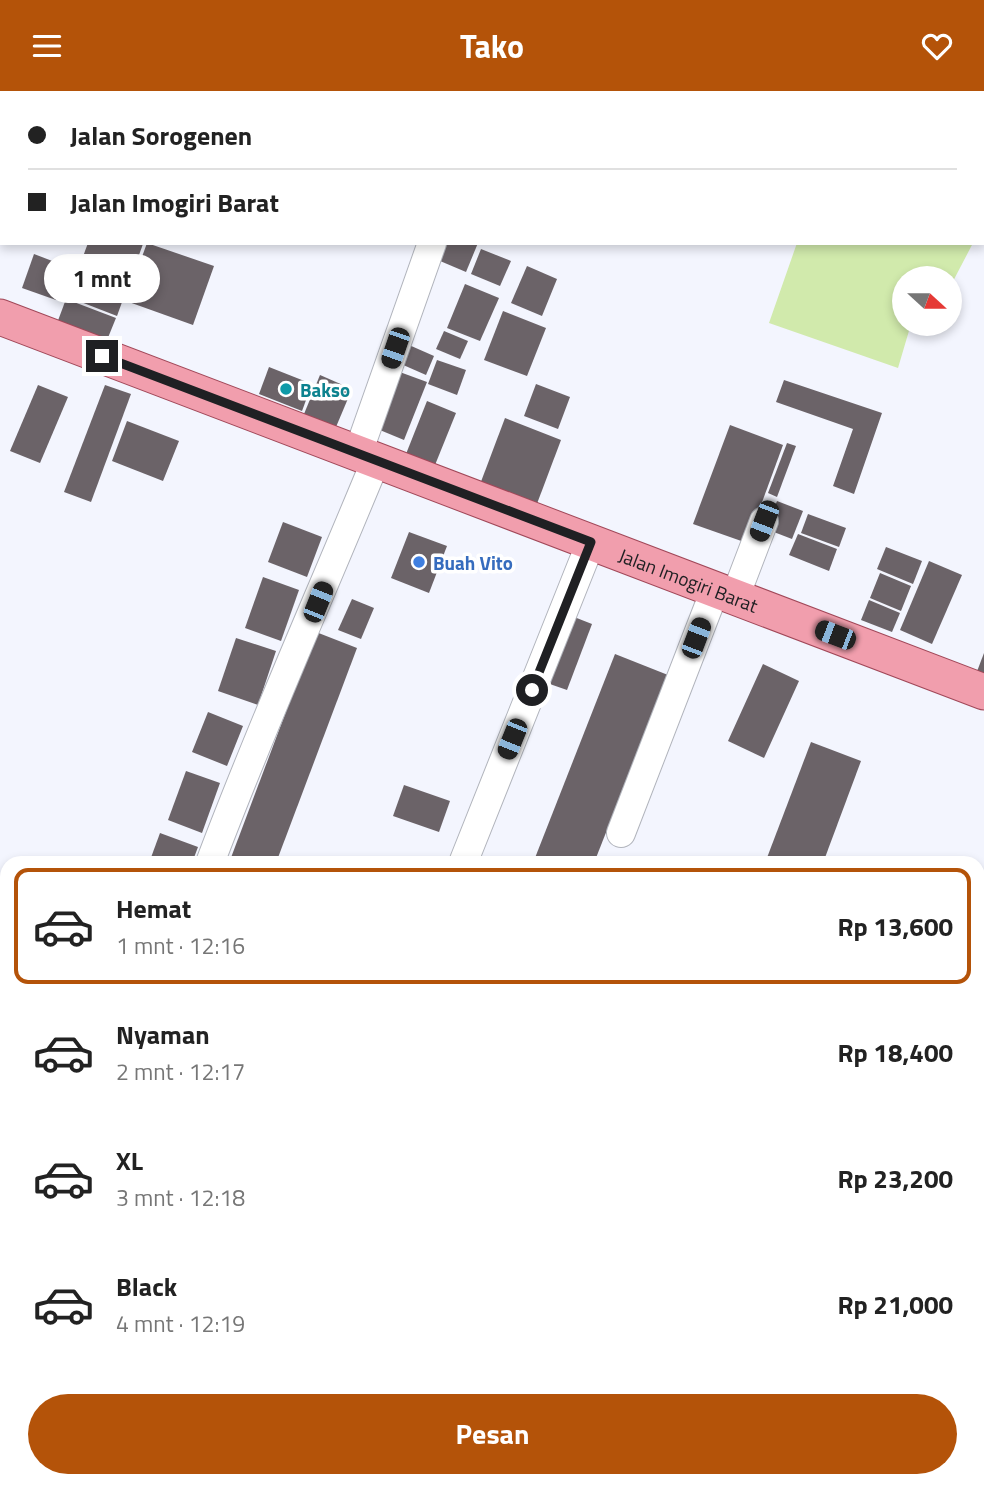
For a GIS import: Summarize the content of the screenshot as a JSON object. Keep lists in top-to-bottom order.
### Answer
{
  "streets": {
    "main road": ["Jalan Imogiri Barat"]
  },
  "places": ["Bakso", "Buah Vito"],
  "north": "right",
  "page": {
    "header": "Tako",
    "banner": ["Jalan Sorogenen", "Jalan Imogiri Barat"],
    "bubble": "1 mnt",
    "list": [
      {
        "name": "Hemat",
        "note": "1 mnt · 12:16",
        "value": "Rp 13,600"
      },
      {
        "name": "Nyaman",
        "note": "2 mnt · 12:17",
        "value": "Rp 18,400"
      },
      {
        "name": "XL",
        "note": "3 mnt · 12:18",
        "value": "Rp 23,200"
      },
      {
        "name": "Black",
        "note": "4 mnt · 12:19",
        "value": "Rp 21,000"
      }
    ],
    "buttons": "Pesan"
  }
}
